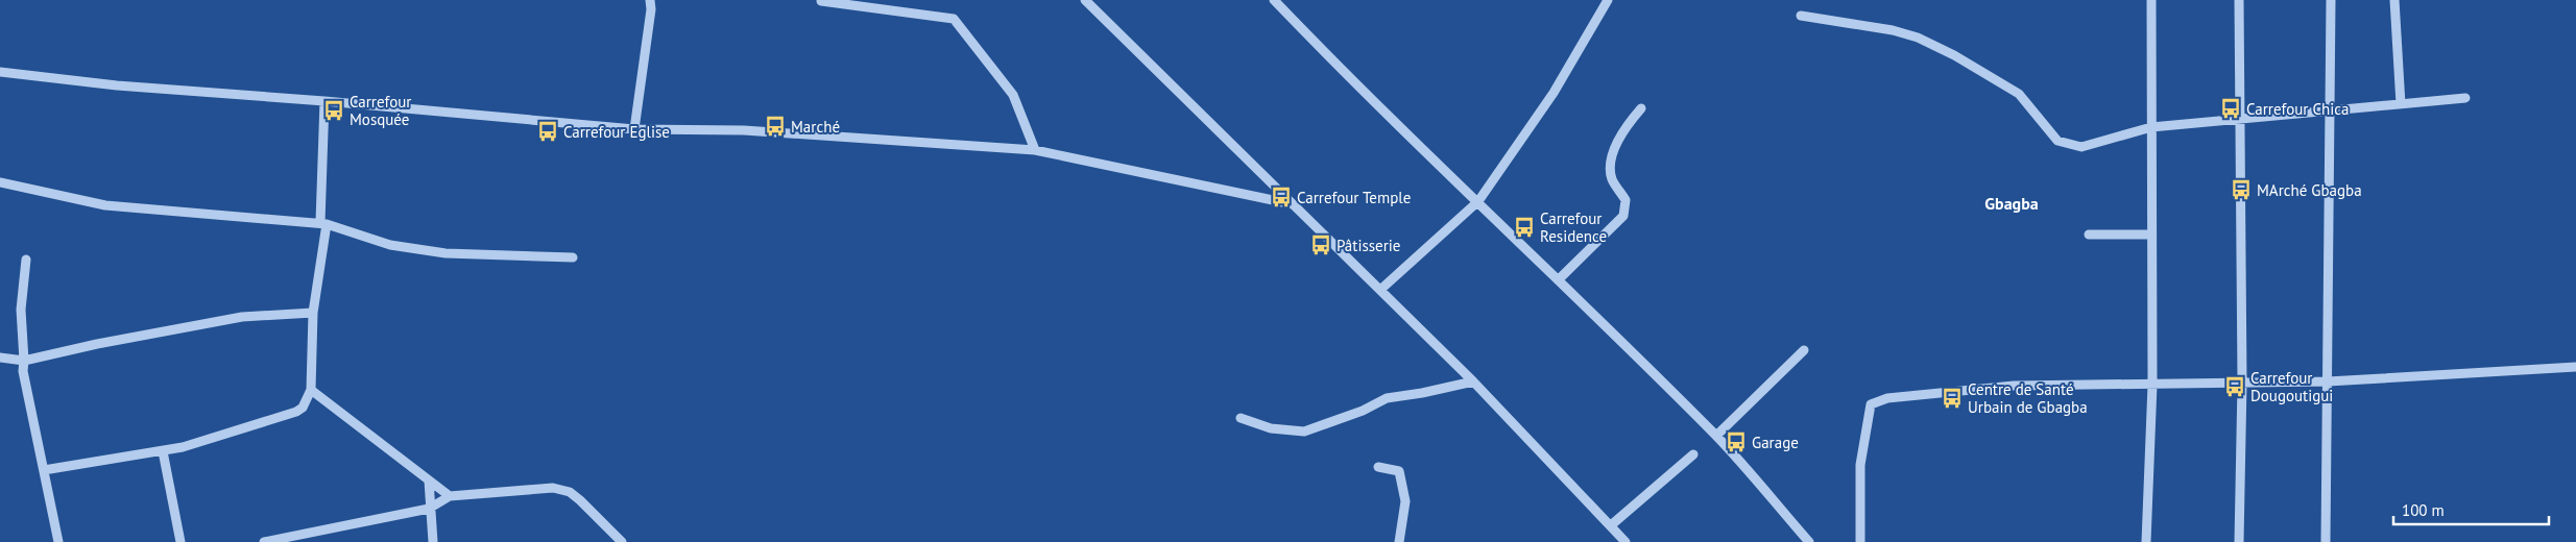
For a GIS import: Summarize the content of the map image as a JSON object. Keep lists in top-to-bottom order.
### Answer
{
  "districts": ["Gbagba"],
  "places": {
    "bus stop": [
      "Carrefour Chica",
      "Carrefour Mosquée",
      "Marché",
      "Carrefour Eglise",
      "MArché Gbagba",
      "Carrefour Temple",
      "Carrefour Residence",
      "Pâtisserie",
      "Carrefour Dougoutigui",
      "Centre de Santé Urbain de Gbagba",
      "Garage"
    ]
  },
  "scale_bar": "100 m"
}
